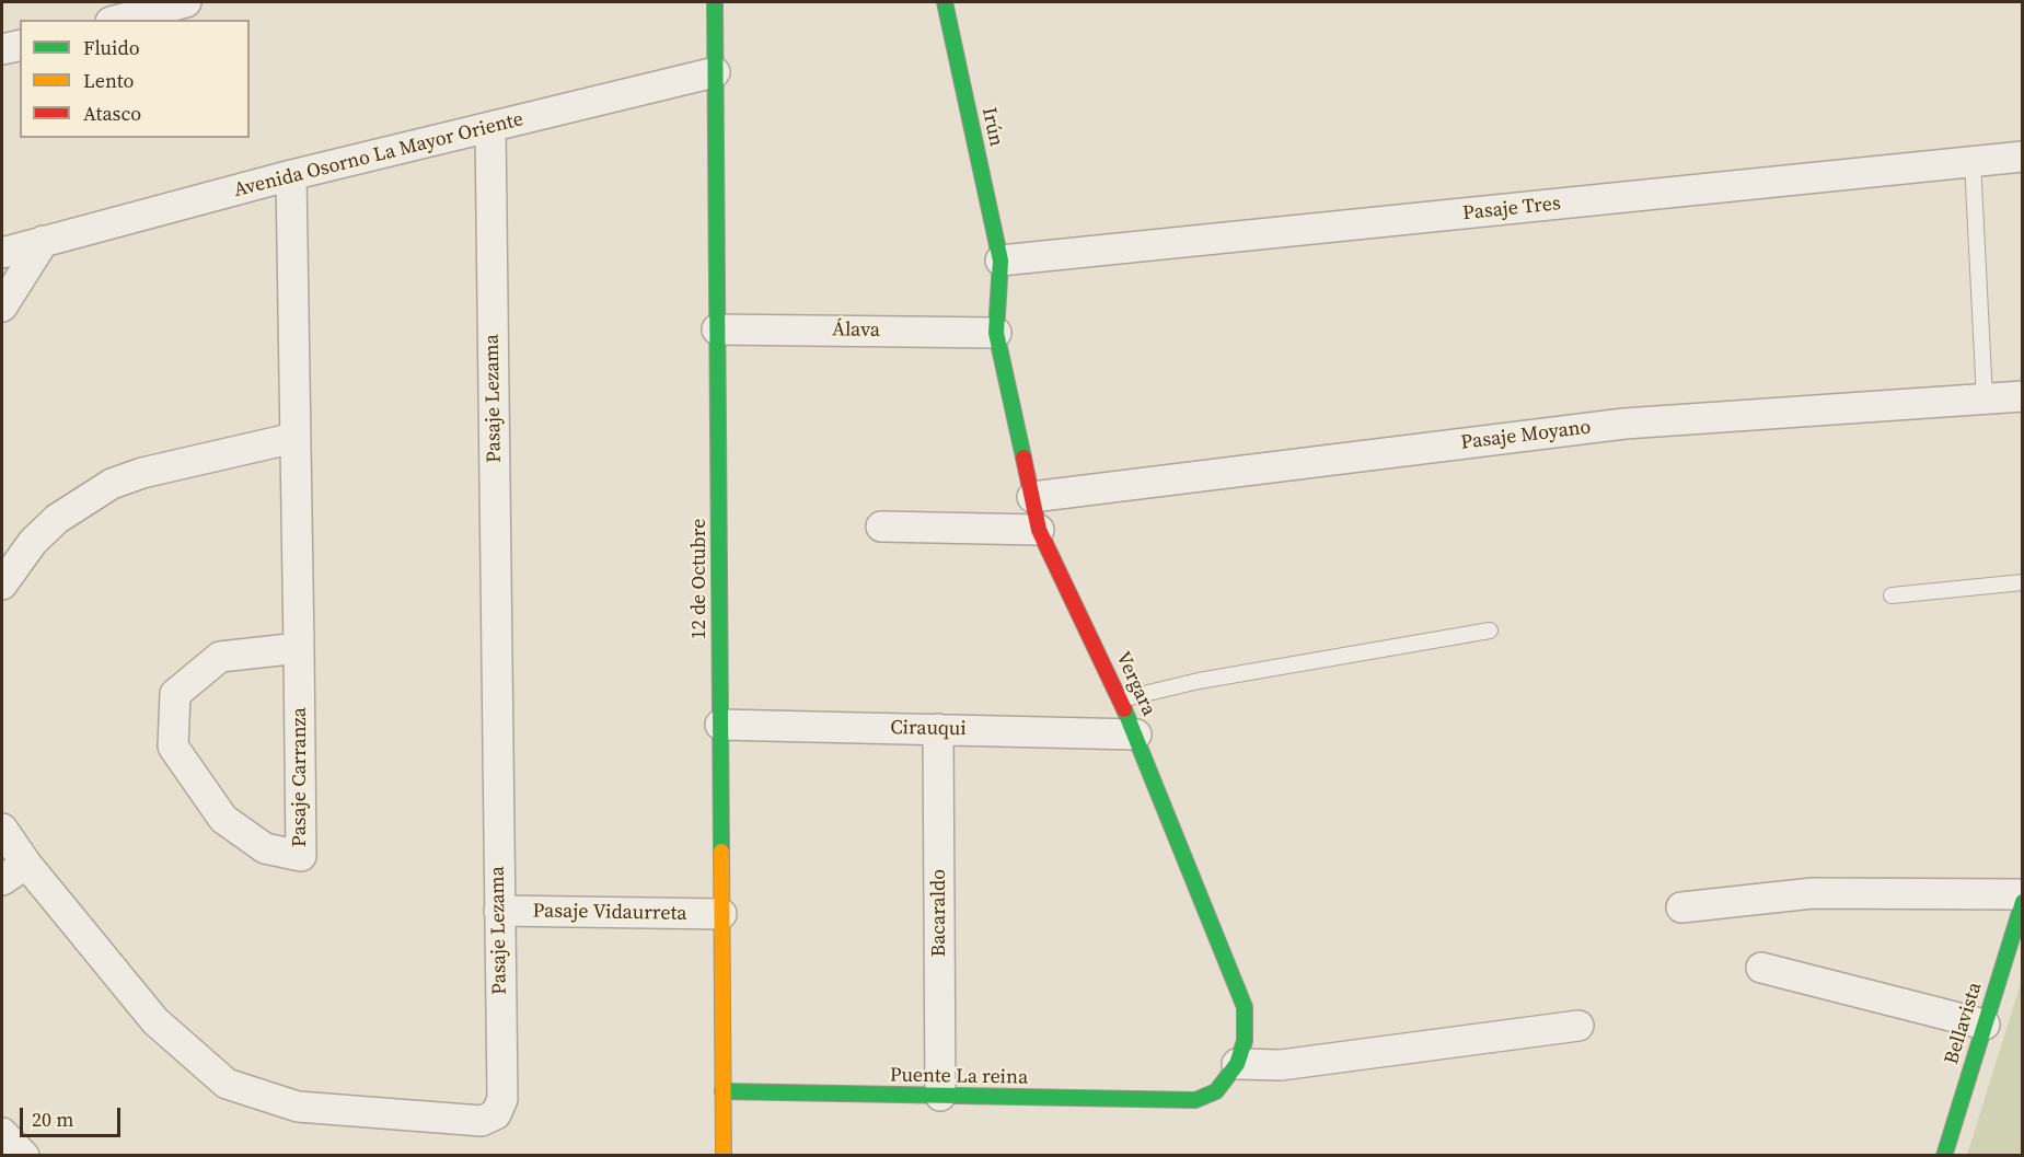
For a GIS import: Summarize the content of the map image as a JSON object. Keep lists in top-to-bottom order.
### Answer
{
  "streets": {
    "street": [
      "Irún",
      "Avenida Osorno La Mayor Oriente",
      "Pasaje Tres",
      "Álava",
      "Pasaje Lezama",
      "Pasaje Moyano",
      "12 de Octubre",
      "Vergara",
      "Cirauqui",
      "Pasaje Carranza",
      "Pasaje Vidaurreta",
      "Bacaraldo",
      "Bellavista",
      "Puente La reina"
    ]
  },
  "crossings": [
    ["Irún", "Pasaje Tres"],
    ["Irún", "Vergara"],
    ["Avenida Osorno La Mayor Oriente", "Pasaje Lezama"],
    ["Avenida Osorno La Mayor Oriente", "12 de Octubre"],
    ["Avenida Osorno La Mayor Oriente", "Pasaje Carranza"],
    ["Pasaje Tres", "Vergara"],
    ["Álava", "12 de Octubre"],
    ["Álava", "Vergara"],
    ["Pasaje Lezama", "Pasaje Vidaurreta"],
    ["Pasaje Moyano", "Vergara"],
    ["12 de Octubre", "Cirauqui"],
    ["12 de Octubre", "Pasaje Vidaurreta"],
    ["12 de Octubre", "Puente La reina"],
    ["Vergara", "Cirauqui"],
    ["Vergara", "Puente La reina"],
    ["Cirauqui", "Bacaraldo"],
    ["Bacaraldo", "Puente La reina"]
  ],
  "legend": ["Fluido", "Lento", "Atasco"],
  "scale_bar": "20 m"
}
